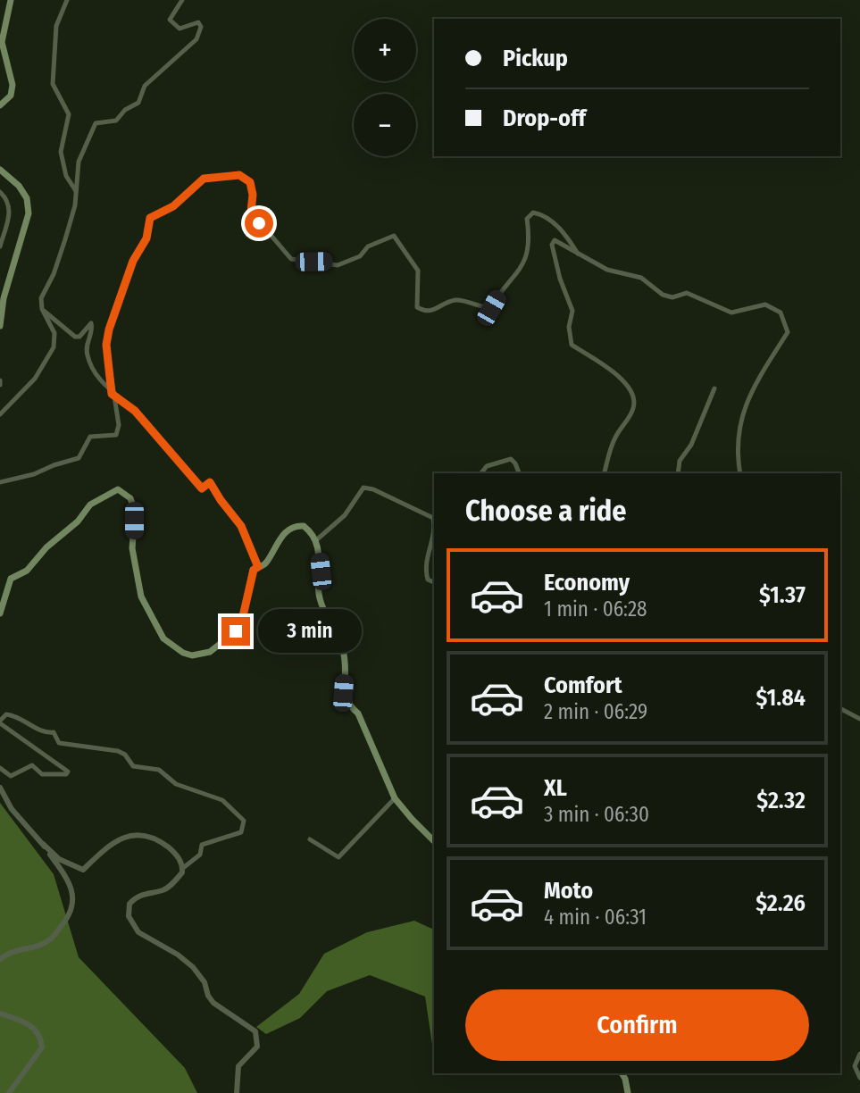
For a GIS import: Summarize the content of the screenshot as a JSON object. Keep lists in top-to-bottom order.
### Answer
{
  "page": {
    "map_buttons": ["+", "−"],
    "banner": ["Pickup", "Drop-off"],
    "heading": "Choose a ride",
    "list": [
      {
        "name": "Economy",
        "note": "1 min · 06:28",
        "value": "$1.37"
      },
      {
        "name": "Comfort",
        "note": "2 min · 06:29",
        "value": "$1.84"
      },
      {
        "name": "XL",
        "note": "3 min · 06:30",
        "value": "$2.32"
      },
      {
        "name": "Moto",
        "note": "4 min · 06:31",
        "value": "$2.26"
      }
    ],
    "bubble": "3 min",
    "buttons": "Confirm"
  }
}
